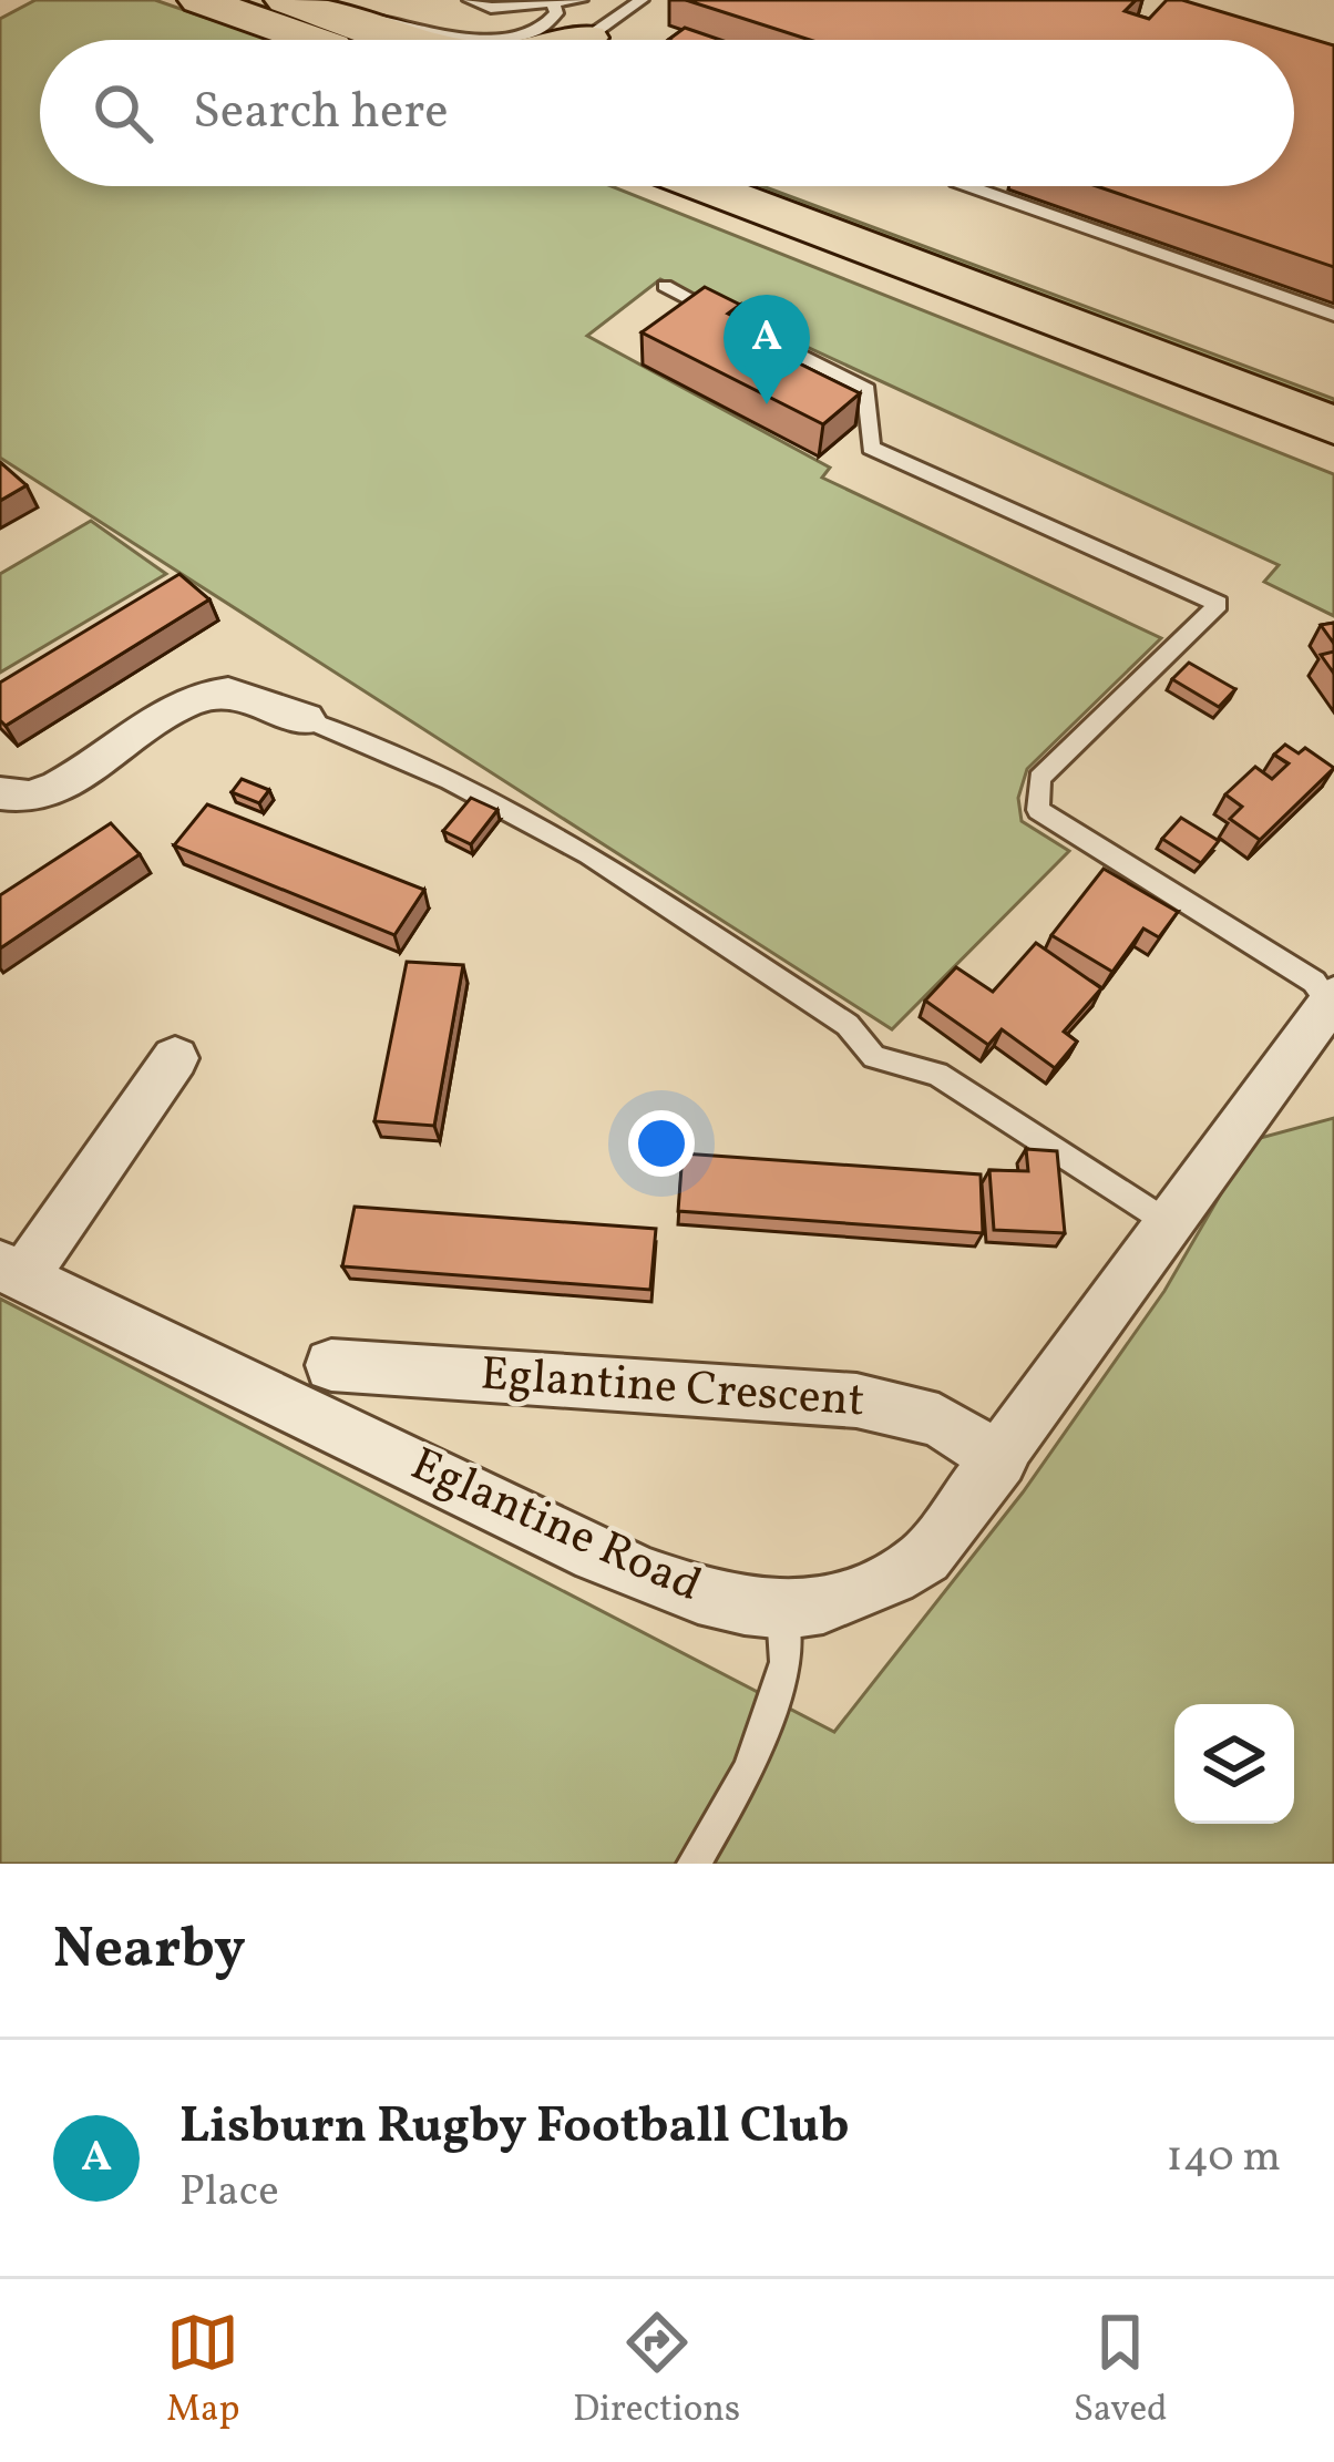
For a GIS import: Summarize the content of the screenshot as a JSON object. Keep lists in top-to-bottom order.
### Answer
{
  "streets": {
    "street": ["Eglantine Crescent", "Eglantine Road"]
  },
  "crossings": [
    ["Eglantine Crescent", "Eglantine Road"]
  ],
  "page": {
    "search": "Search here",
    "pins": "A",
    "heading": "Nearby",
    "list": [
      {
        "mark": "A",
        "name": "Lisburn Rugby Football Club",
        "note": "Place",
        "value": "140 m"
      }
    ],
    "nav": ["Map", "Directions", "Saved"]
  }
}
